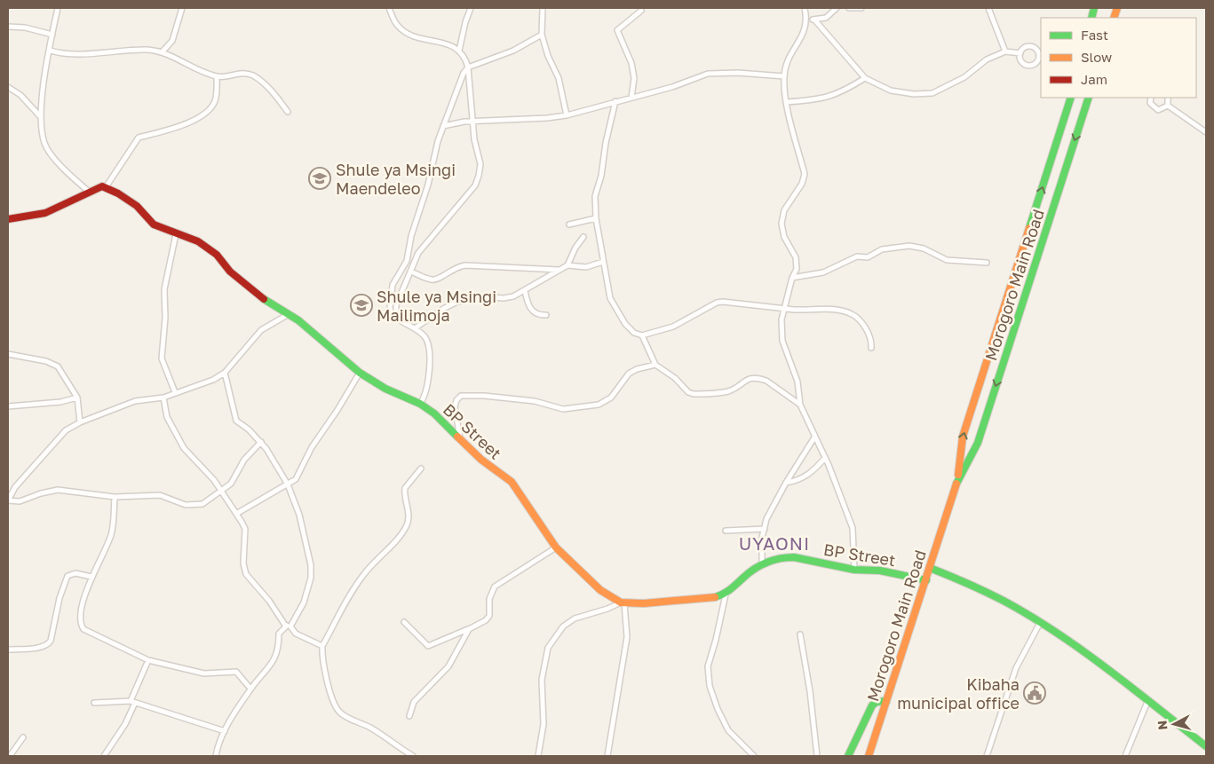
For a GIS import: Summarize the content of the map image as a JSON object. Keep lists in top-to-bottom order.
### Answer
{
  "streets": {
    "main road": ["Morogoro Main Road", "BP Street"]
  },
  "crossings": [
    ["Morogoro Main Road", "BP Street"]
  ],
  "districts": ["UYAONI"],
  "places": {
    "school or university": ["Shule ya Msingi Maendeleo", "Shule ya Msingi Mailimoja"],
    "public building": ["Kibaha municipal office"]
  },
  "legend": ["Fast", "Slow", "Jam"],
  "north": "left"
}
